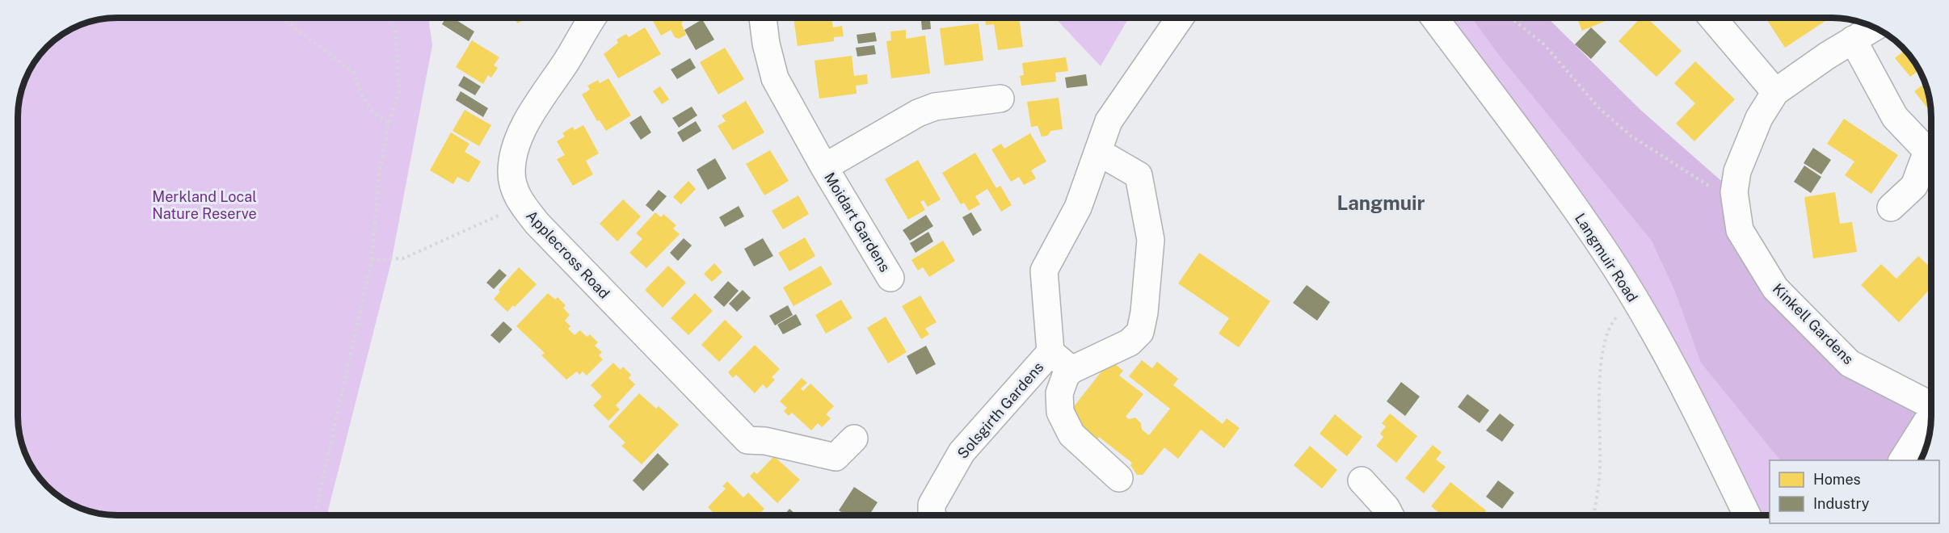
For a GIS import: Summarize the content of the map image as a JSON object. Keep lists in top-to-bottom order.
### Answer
{
  "streets": {
    "street": [
      "Moidart Gardens",
      "Applecross Road",
      "Langmuir Road",
      "Kinkell Gardens",
      "Solsgirth Gardens"
    ]
  },
  "districts": ["Langmuir"],
  "parks": ["Merkland Local Nature Reserve"],
  "legend": ["Homes", "Industry"]
}
